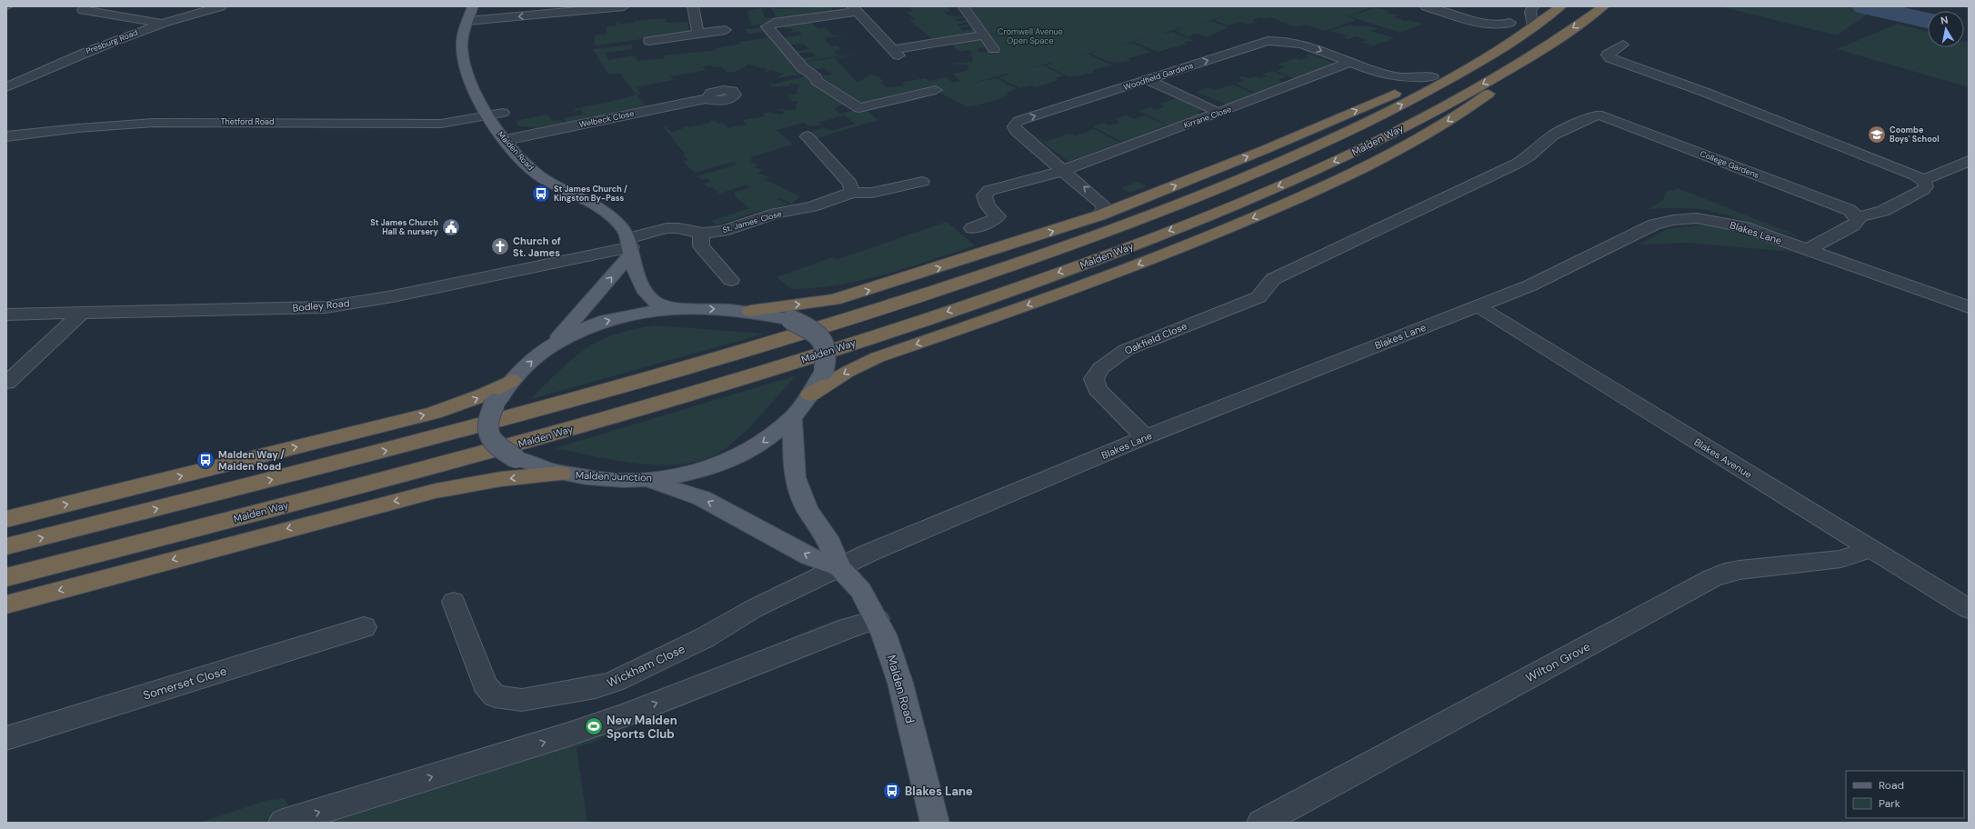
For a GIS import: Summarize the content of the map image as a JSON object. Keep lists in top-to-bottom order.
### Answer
{
  "streets": {
    "highway": ["Malden Way"],
    "main road": ["Malden Road", "Malden Junction"],
    "street": [
      "Presburg Road",
      "Woodfield Gardens",
      "Kirrane Close",
      "Welbeck Close",
      "Thetford Road",
      "College Gardens",
      "St. James' Close",
      "Blakes Lane",
      "Bodley Road",
      "Oakfield Close",
      "Blakes Avenue",
      "Wilton Grove",
      "Wickham Close",
      "Somerset Close"
    ]
  },
  "crossings": [
    ["Woodfield Gardens", "Kirrane Close"],
    ["Welbeck Close", "Malden Road"],
    ["Thetford Road", "Malden Road"],
    ["Malden Road", "St. James' Close"],
    ["Malden Road", "Blakes Lane"],
    ["Malden Road", "Bodley Road"],
    ["Malden Road", "Malden Junction"],
    ["Malden Road", "Wickham Close"],
    ["College Gardens", "Oakfield Close"],
    ["St. James' Close", "Bodley Road"],
    ["Blakes Lane", "Oakfield Close"],
    ["Blakes Lane", "Blakes Avenue"],
    ["Blakes Lane", "Wickham Close"],
    ["Blakes Avenue", "Wilton Grove"]
  ],
  "parks": ["Cromwell Avenue Open Space"],
  "places": {
    "school or university": ["Coombe Boys' School"],
    "bus stop": ["St James Church / Kingston By-Pass", "Malden Way / Malden Road", "Blakes Lane"],
    "public building": ["St James Church Hall & nursery"],
    "church": ["Church of St. James"],
    "sports": ["New Malden Sports Club"]
  },
  "legend": ["Road", "Park"],
  "north": "top"
}
